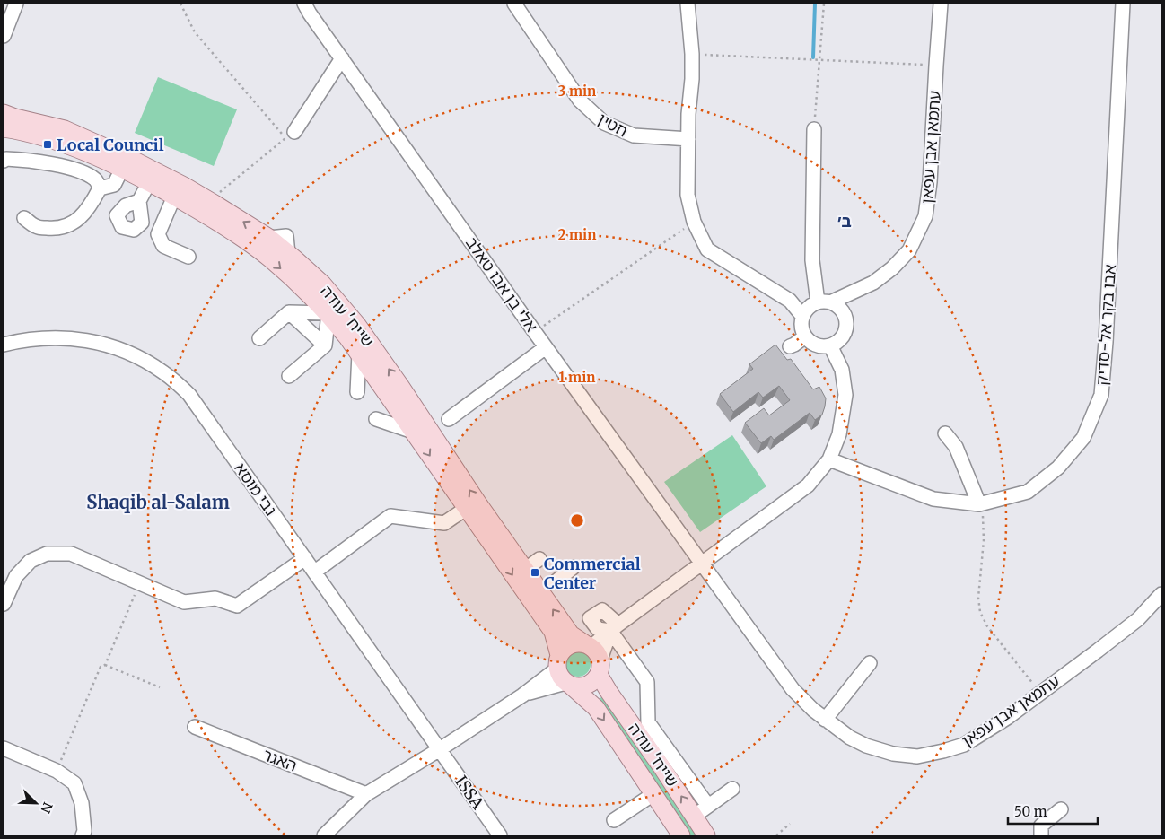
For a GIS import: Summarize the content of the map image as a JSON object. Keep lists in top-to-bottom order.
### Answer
{
  "streets": {
    "main road": ["שייח' עודה"],
    "street": [
      "חטין",
      "עתמאן אבן עפאן",
      "אלי בן אבו טאלב",
      "אבו בקר אל-סדיק",
      "נבי מוסא",
      "האגר",
      "ISSA"
    ]
  },
  "crossings": [
    ["עתמאן אבן עפאן", "אלי בן אבו טאלב"],
    ["נבי מוסא", "ISSA"]
  ],
  "districts": ["ב׳", "Shaqib al-Salam"],
  "places": {
    "transit": ["Local Council", "Commercial Center"]
  },
  "scale_bar": "50 m",
  "north": "bottom right",
  "rings": ["3 min", "2 min", "1 min"]
}
